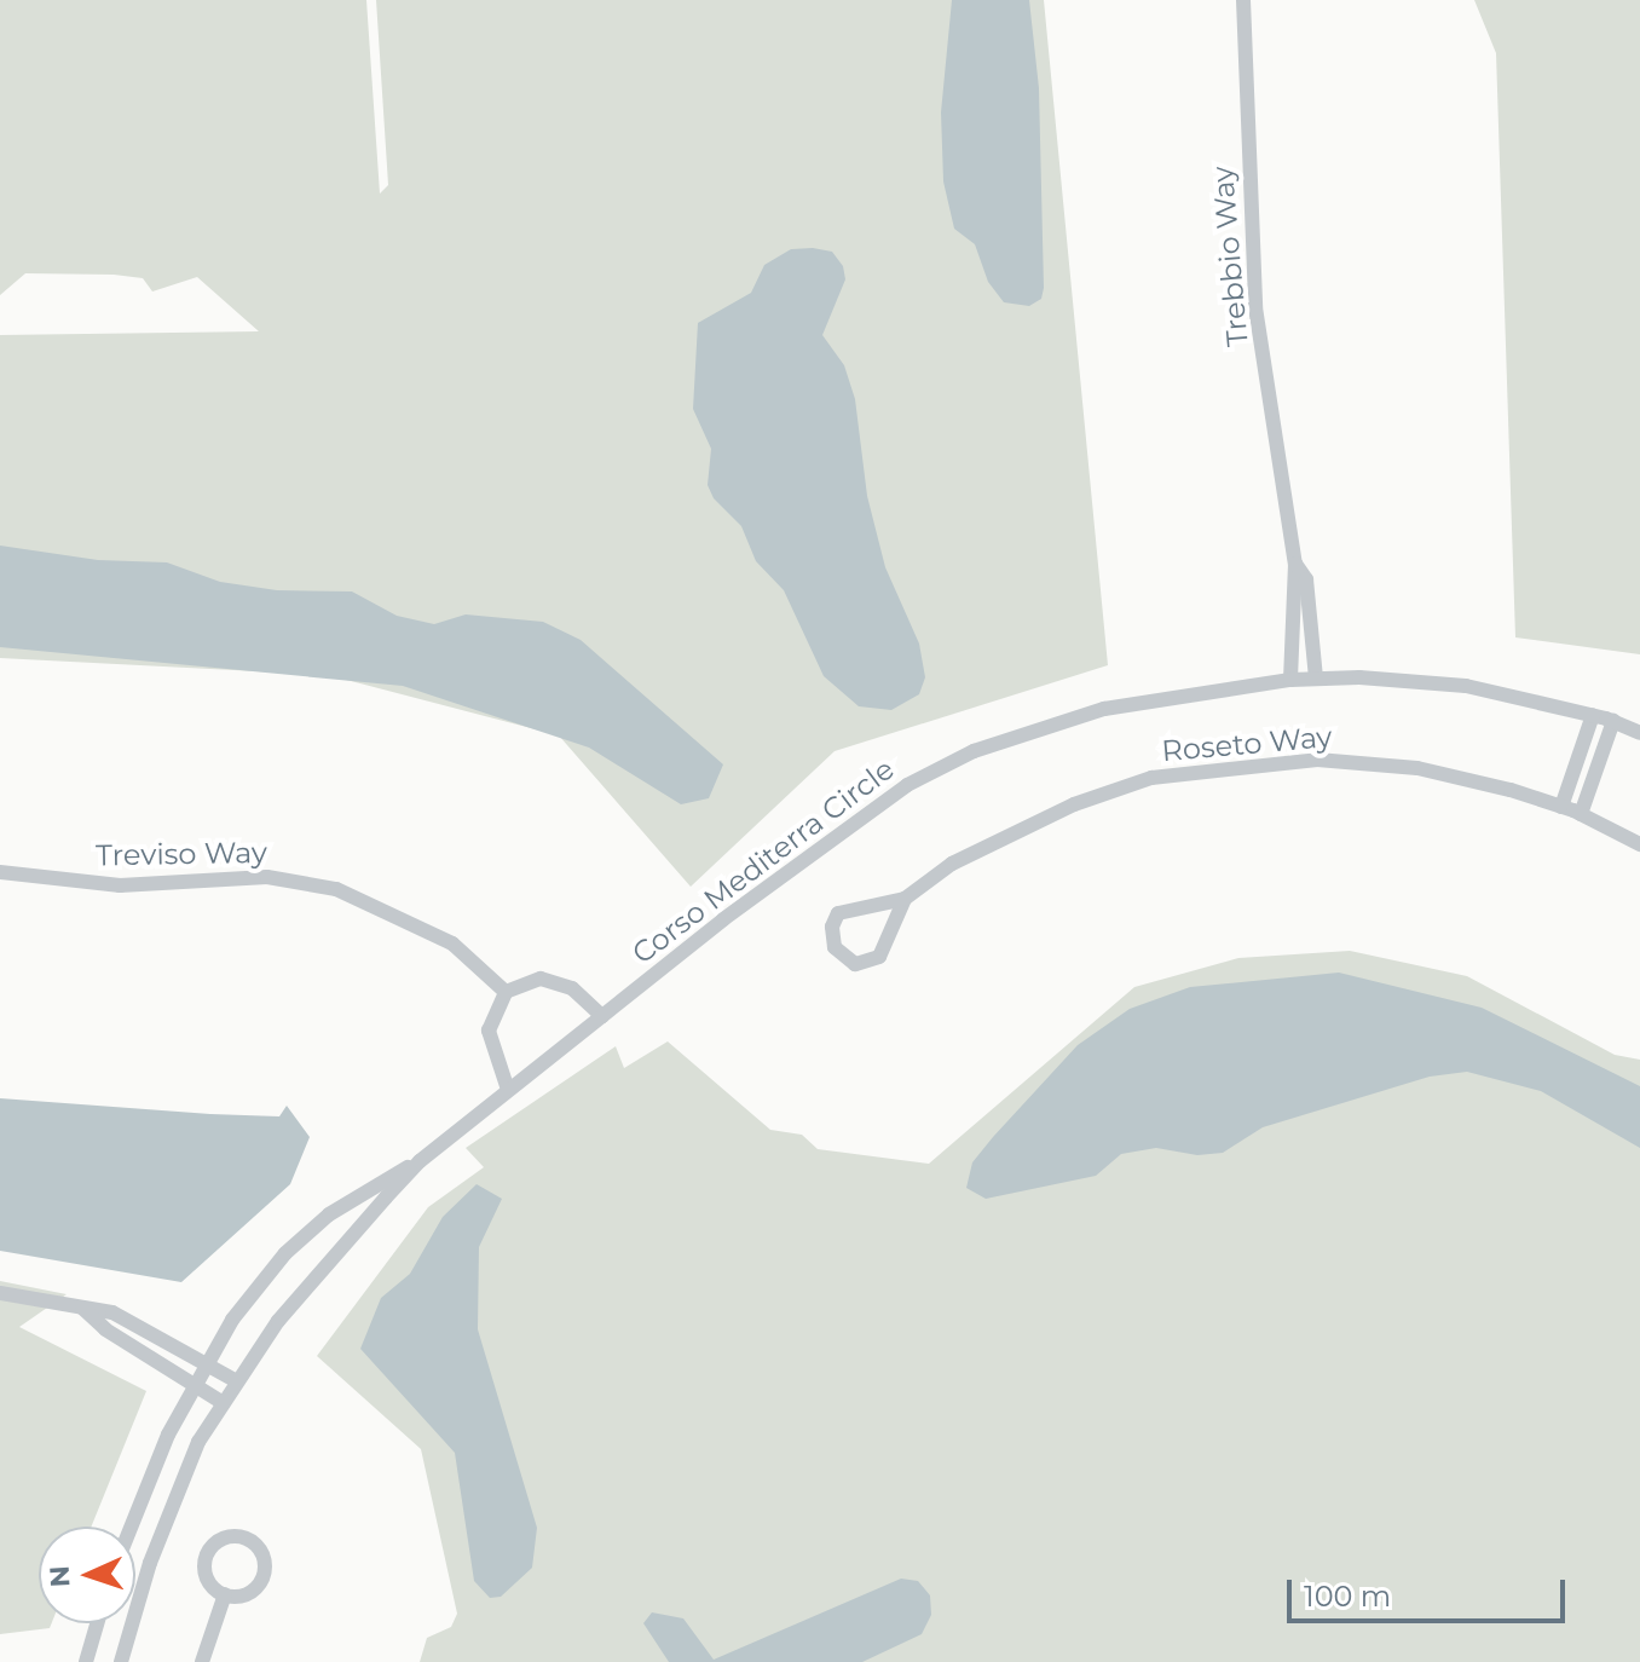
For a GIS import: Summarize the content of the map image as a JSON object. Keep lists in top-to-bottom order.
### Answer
{
  "streets": {
    "street": [
      "Trebbio Way",
      "Roseto Way",
      "Treviso Way",
      "Corso Mediterra Circle"
    ]
  },
  "crossings": [
    ["Trebbio Way", "Corso Mediterra Circle"]
  ],
  "scale_bar": "100 m",
  "north": "left"
}
